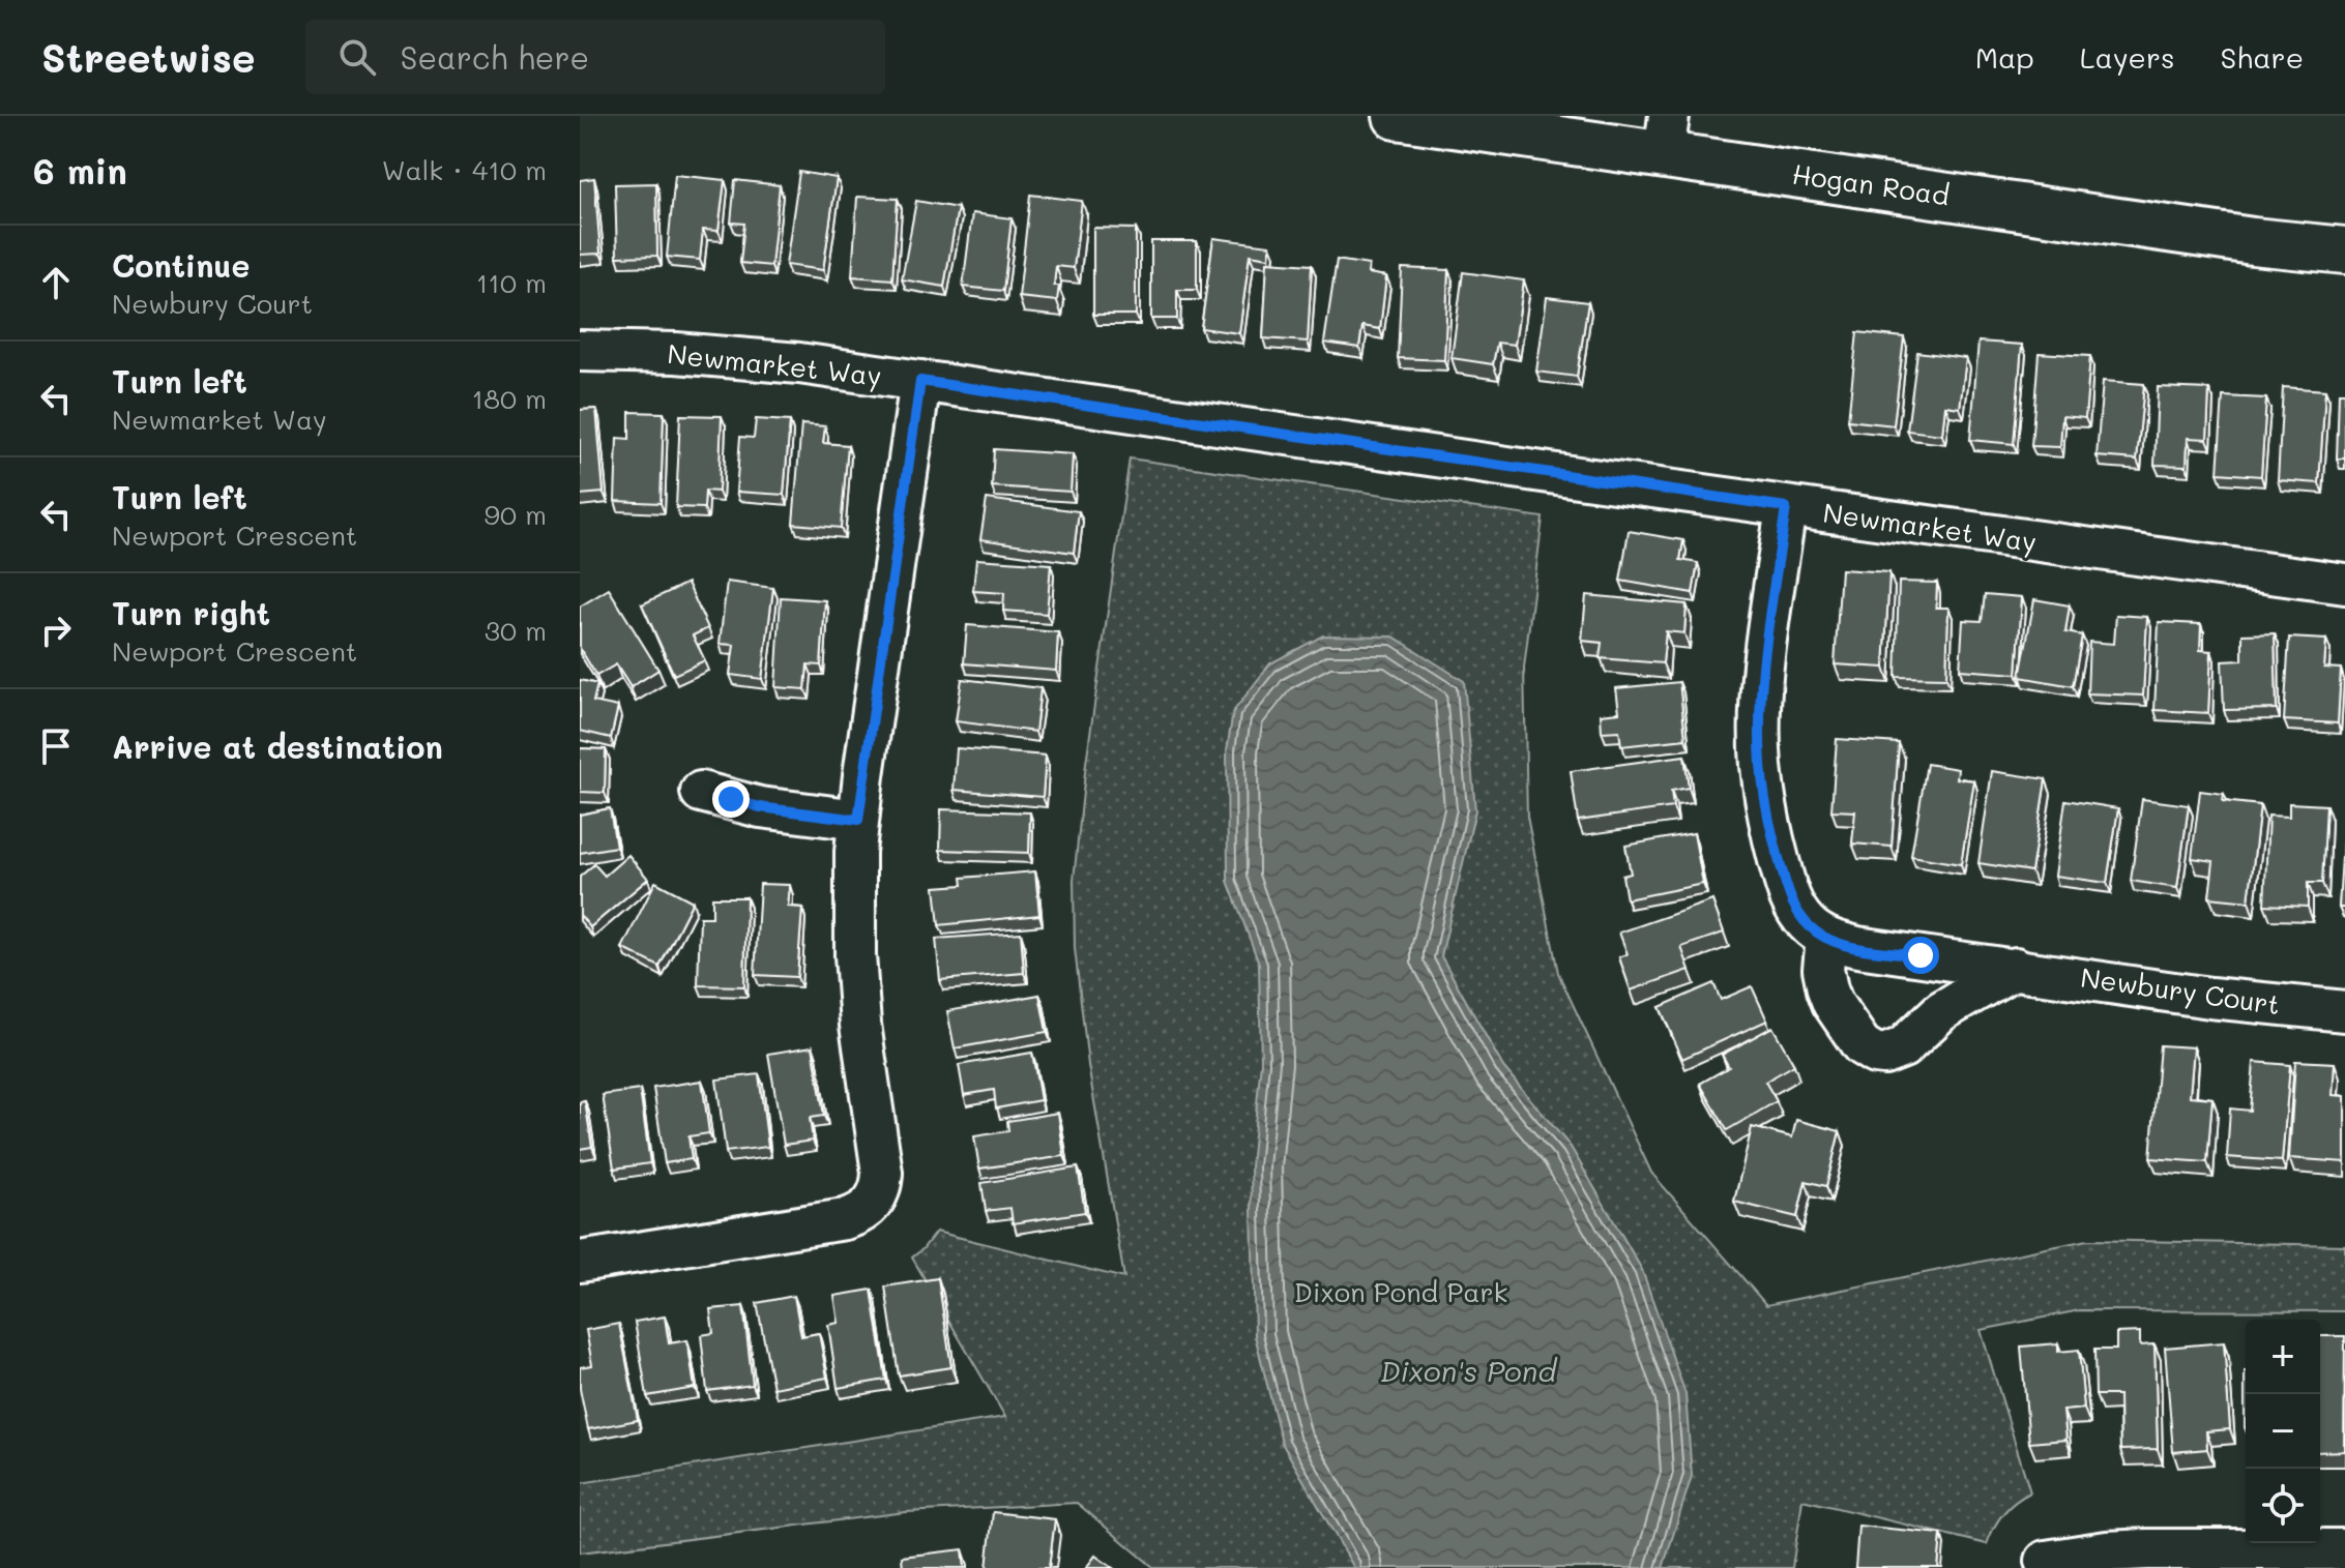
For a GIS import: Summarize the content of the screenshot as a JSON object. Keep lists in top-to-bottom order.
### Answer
{
  "streets": {
    "street": ["Hogan Road", "Newmarket Way", "Newbury Court"]
  },
  "water": ["Dixon's Pond"],
  "parks": ["Dixon Pond Park"],
  "page": {
    "header": "Streetwise",
    "search": "Search here",
    "nav": ["Map", "Layers", "Share"],
    "heading": ["6 min", "Walk · 410 m"],
    "list": [
      ["Continue", "Newbury Court", "110 m"],
      ["Turn left", "Newmarket Way", "180 m"],
      ["Turn left", "Newport Crescent", "90 m"],
      ["Turn right", "Newport Crescent", "30 m"],
      "Arrive at destination"
    ],
    "map_buttons": ["+", "−"]
  }
}
